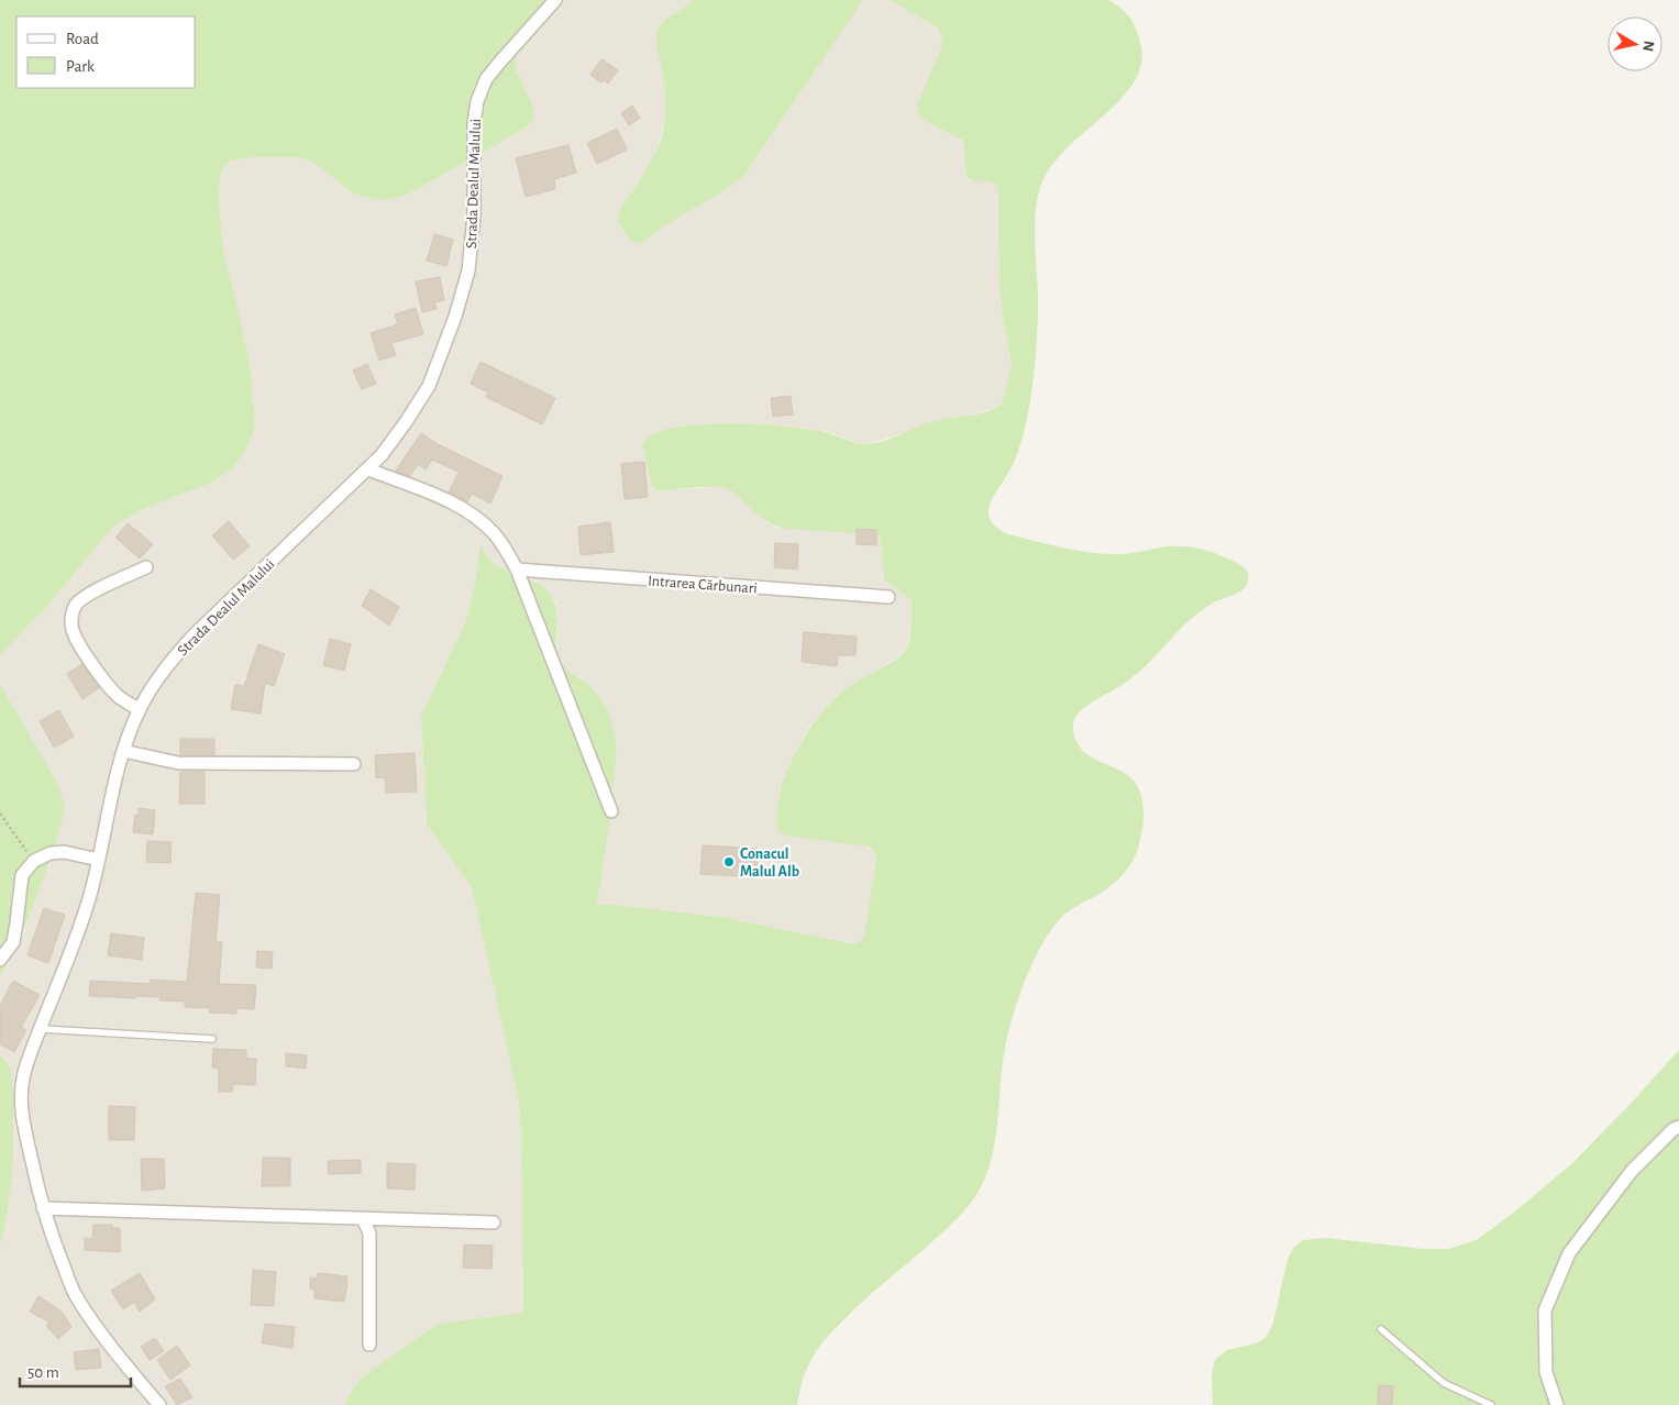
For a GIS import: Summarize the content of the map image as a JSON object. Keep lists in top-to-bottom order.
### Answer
{
  "streets": {
    "street": ["Strada Dealul Malului", "Intrarea Cărbunari"]
  },
  "places": ["Conacul Malul Alb"],
  "legend": ["Road", "Park"],
  "scale_bar": "50 m",
  "north": "right"
}
